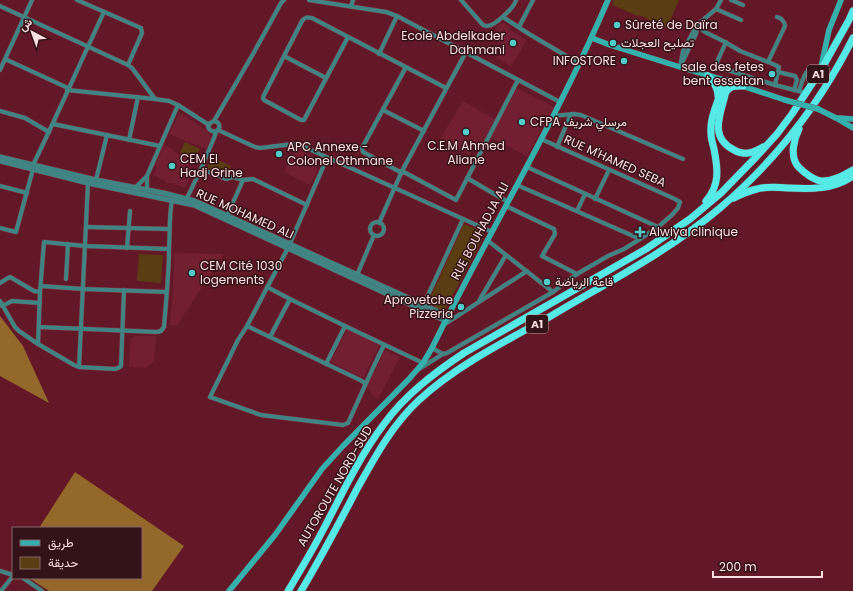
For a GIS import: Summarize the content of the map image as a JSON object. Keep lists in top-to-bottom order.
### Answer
{
  "streets": {
    "highway": ["A1", "AUTOROUTE NORD-SUD"],
    "main road": ["RUE BOUHADJA ALI"],
    "street": ["RUE M'HAMED SEBA", "RUE MOHAMED ALI"]
  },
  "crossings": [
    ["RUE M'HAMED SEBA", "RUE BOUHADJA ALI"],
    ["RUE MOHAMED ALI", "RUE BOUHADJA ALI"]
  ],
  "places": {
    "other": [
      "Sûreté de Daïra",
      "Ecole Abdelkader Dahmani",
      "تصليح العجلات",
      "INFOSTORE",
      "sale des fetes bent esseltan",
      "CFPA مرسلي شريف",
      "C.E.M Ahmed Aliane",
      "APC Annexe - Colonel Othmane",
      "CEM El Hadj Grine",
      "CEM Cité 1030 logements",
      "قاعة الرياضة",
      "Aprovetche Pizzeria"
    ],
    "health": ["Alwiya clinique"]
  },
  "legend": ["طريق", "حديقة"],
  "scale_bar": "200 m",
  "north": "top left"
}
